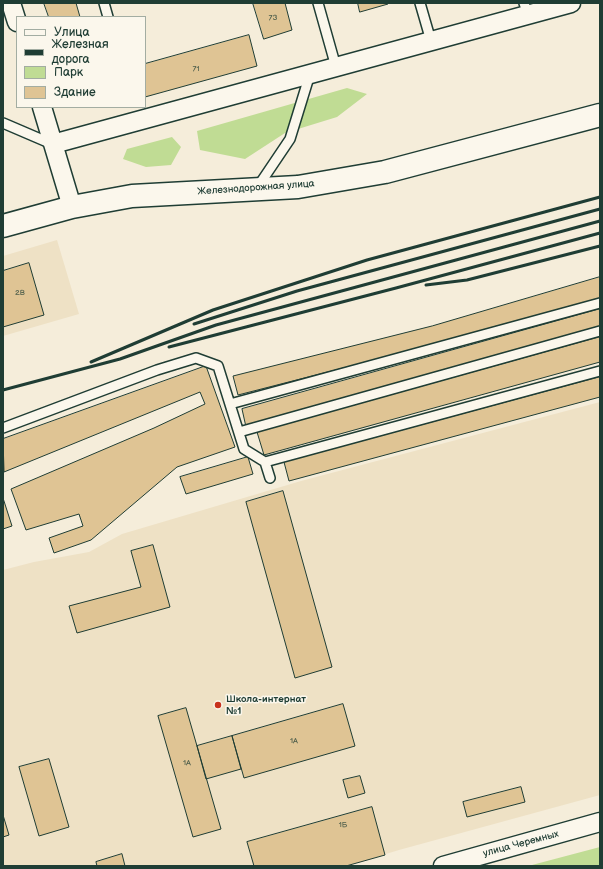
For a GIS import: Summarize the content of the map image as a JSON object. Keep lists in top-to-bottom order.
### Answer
{
  "streets": {
    "main road": ["Железнодорожная улица"],
    "street": ["улица Черемных"]
  },
  "places": ["Школа-интернат №1"],
  "house_numbers": [
    "73",
    "71",
    "2В",
    "1А",
    "1А",
    "1Б"
  ],
  "legend": [
    "Улица",
    "Железная дорога",
    "Парк",
    "Здание"
  ]
}
